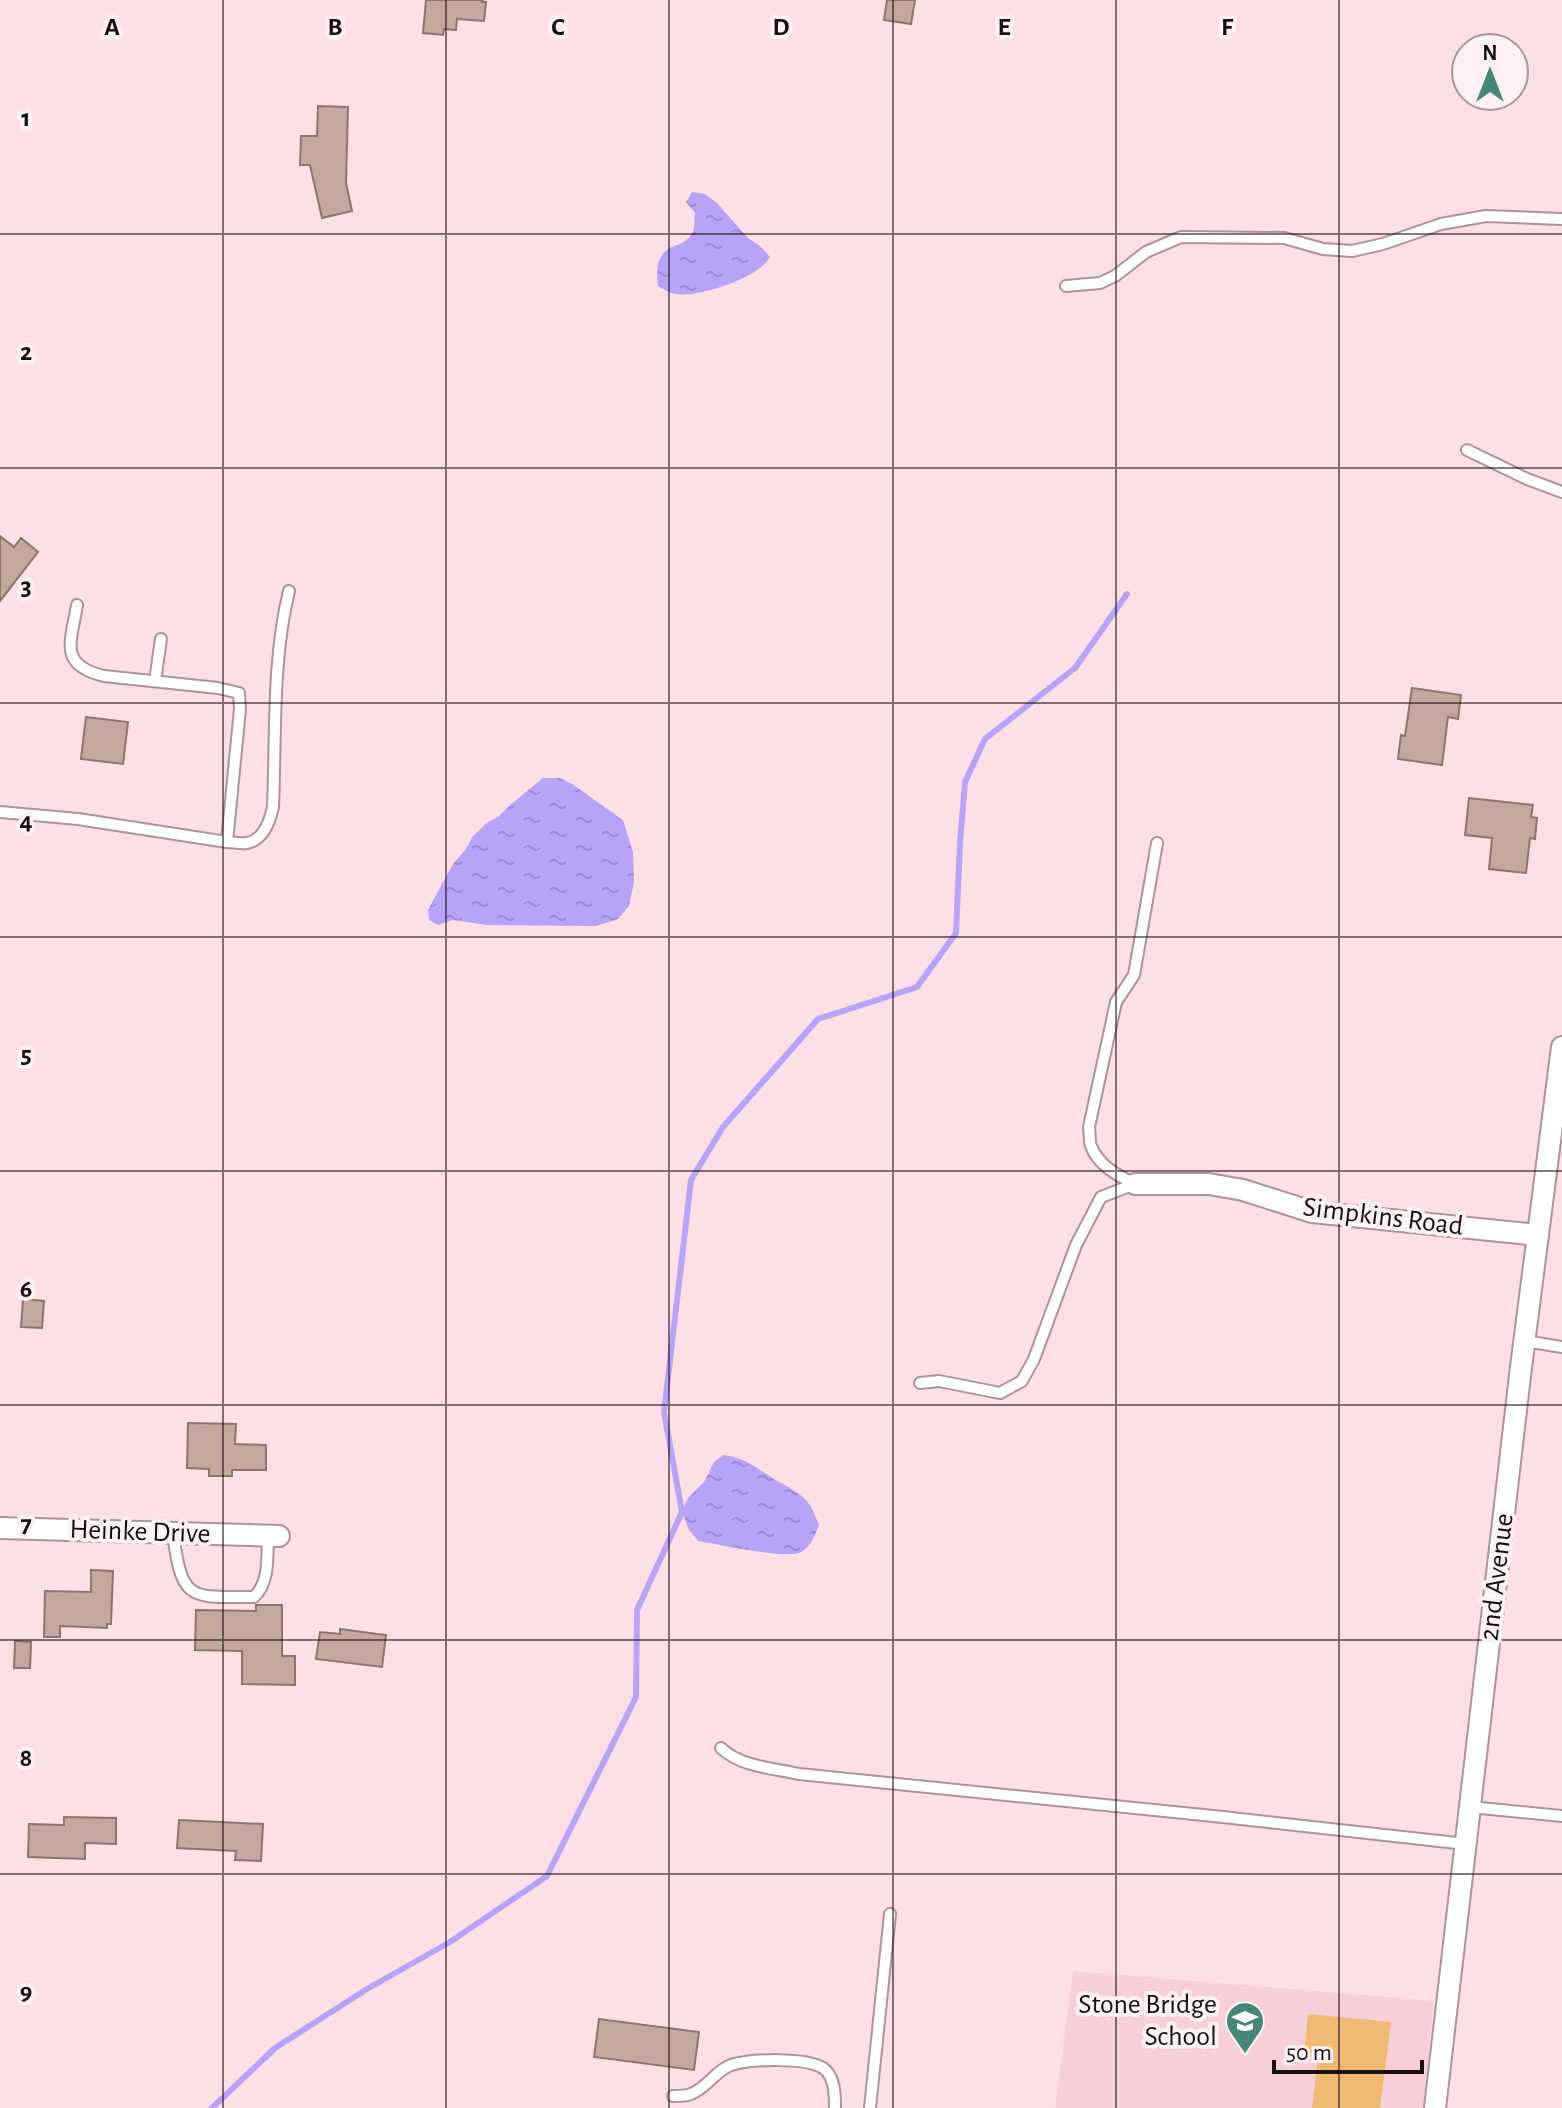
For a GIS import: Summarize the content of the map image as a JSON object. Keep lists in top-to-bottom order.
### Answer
{
  "streets": {
    "street": ["Simpkins Road", "Heinke Drive", "2nd Avenue"]
  },
  "crossings": [
    ["Simpkins Road", "2nd Avenue"]
  ],
  "places": {
    "school or university": ["Stone Bridge School"]
  },
  "scale_bar": "50 m",
  "north": "top",
  "grid": {
    "columns": [
      "A",
      "B",
      "C",
      "D",
      "E",
      "F"
    ],
    "rows": [
      "1",
      "2",
      "3",
      "4",
      "5",
      "6",
      "7",
      "8",
      "9"
    ]
  }
}
